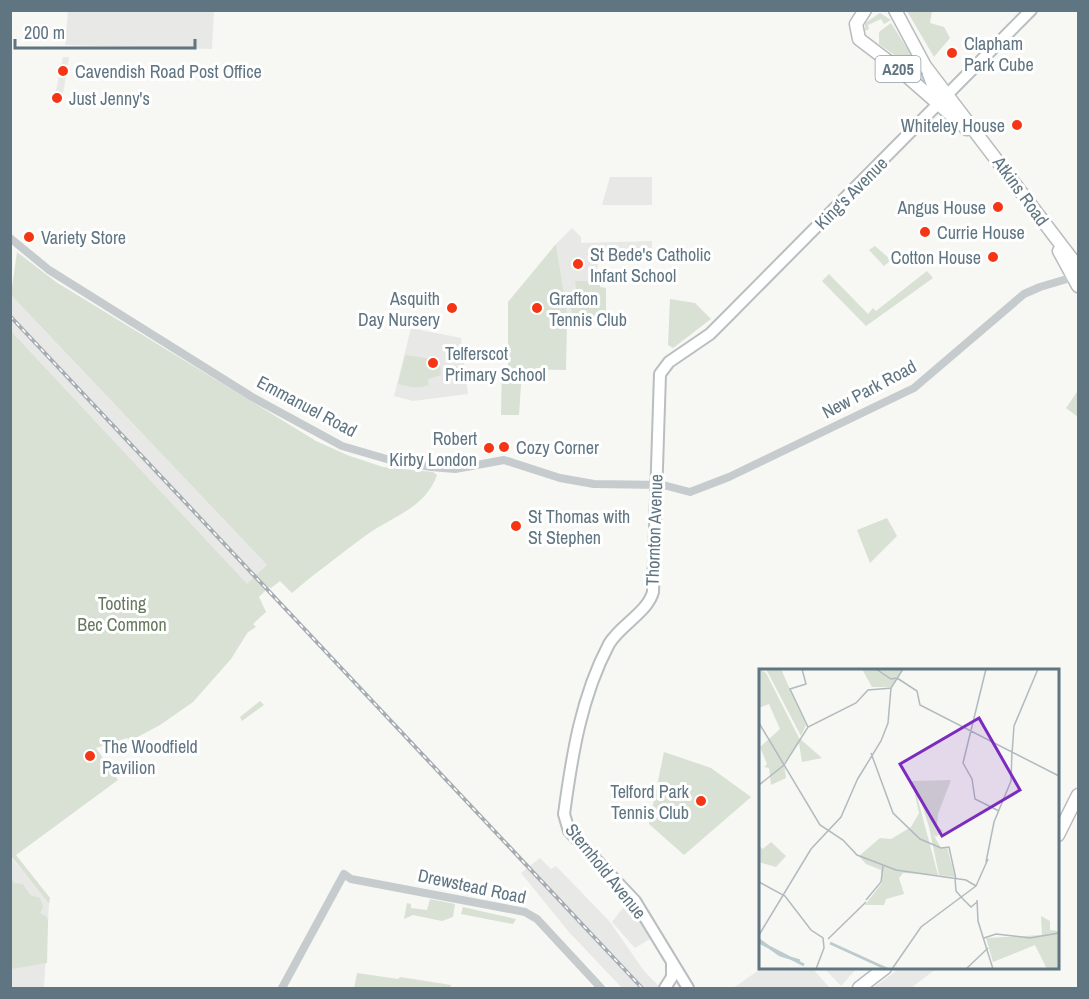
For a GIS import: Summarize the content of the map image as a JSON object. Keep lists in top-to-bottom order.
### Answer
{
  "streets": {
    "highway": ["A205", "Atkins Road"],
    "main road": ["King's Avenue", "Thornton Avenue", "Sternhold Avenue"],
    "street": ["New Park Road", "Emmanuel Road", "Drewstead Road"]
  },
  "crossings": [
    ["A205", "Atkins Road"],
    ["A205", "King's Avenue"],
    ["Atkins Road", "King's Avenue"],
    ["Atkins Road", "New Park Road"],
    ["King's Avenue", "Thornton Avenue"],
    ["New Park Road", "Emmanuel Road"],
    ["New Park Road", "Thornton Avenue"],
    ["Emmanuel Road", "Thornton Avenue"],
    ["Thornton Avenue", "Sternhold Avenue"]
  ],
  "parks": ["Tooting Bec Common"],
  "places": [
    "Clapham Park Cube",
    "Cavendish Road Post Office",
    "Just Jenny's",
    "Whiteley House",
    "Angus House",
    "Currie House",
    "Variety Store",
    "Cotton House",
    "St Bede's Catholic Infant School",
    "Asquith Day Nursery",
    "Grafton Tennis Club",
    "Telferscot Primary School",
    "Cozy Corner",
    "Robert Kirby London",
    "St Thomas with St Stephen",
    "The Woodfield Pavilion",
    "Telford Park Tennis Club"
  ],
  "scale_bar": "200 m"
}
